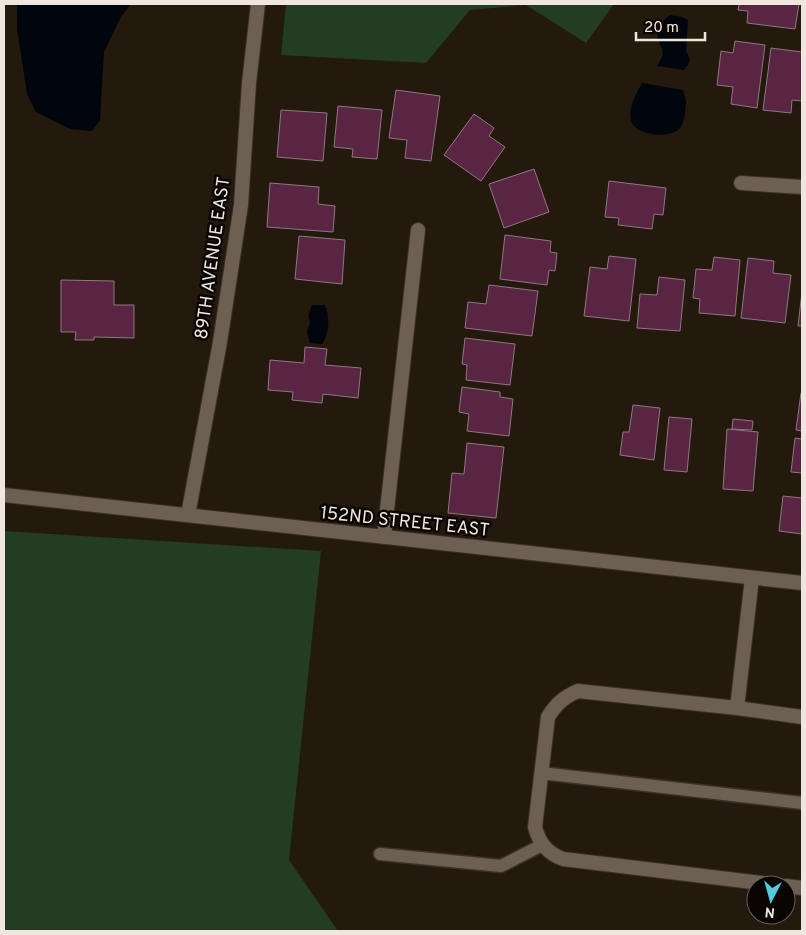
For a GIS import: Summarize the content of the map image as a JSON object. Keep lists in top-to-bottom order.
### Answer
{
  "streets": {
    "street": ["89TH AVENUE EAST", "152ND STREET EAST"]
  },
  "crossings": [
    ["89TH AVENUE EAST", "152ND STREET EAST"]
  ],
  "scale_bar": "20 m",
  "north": "bottom"
}
